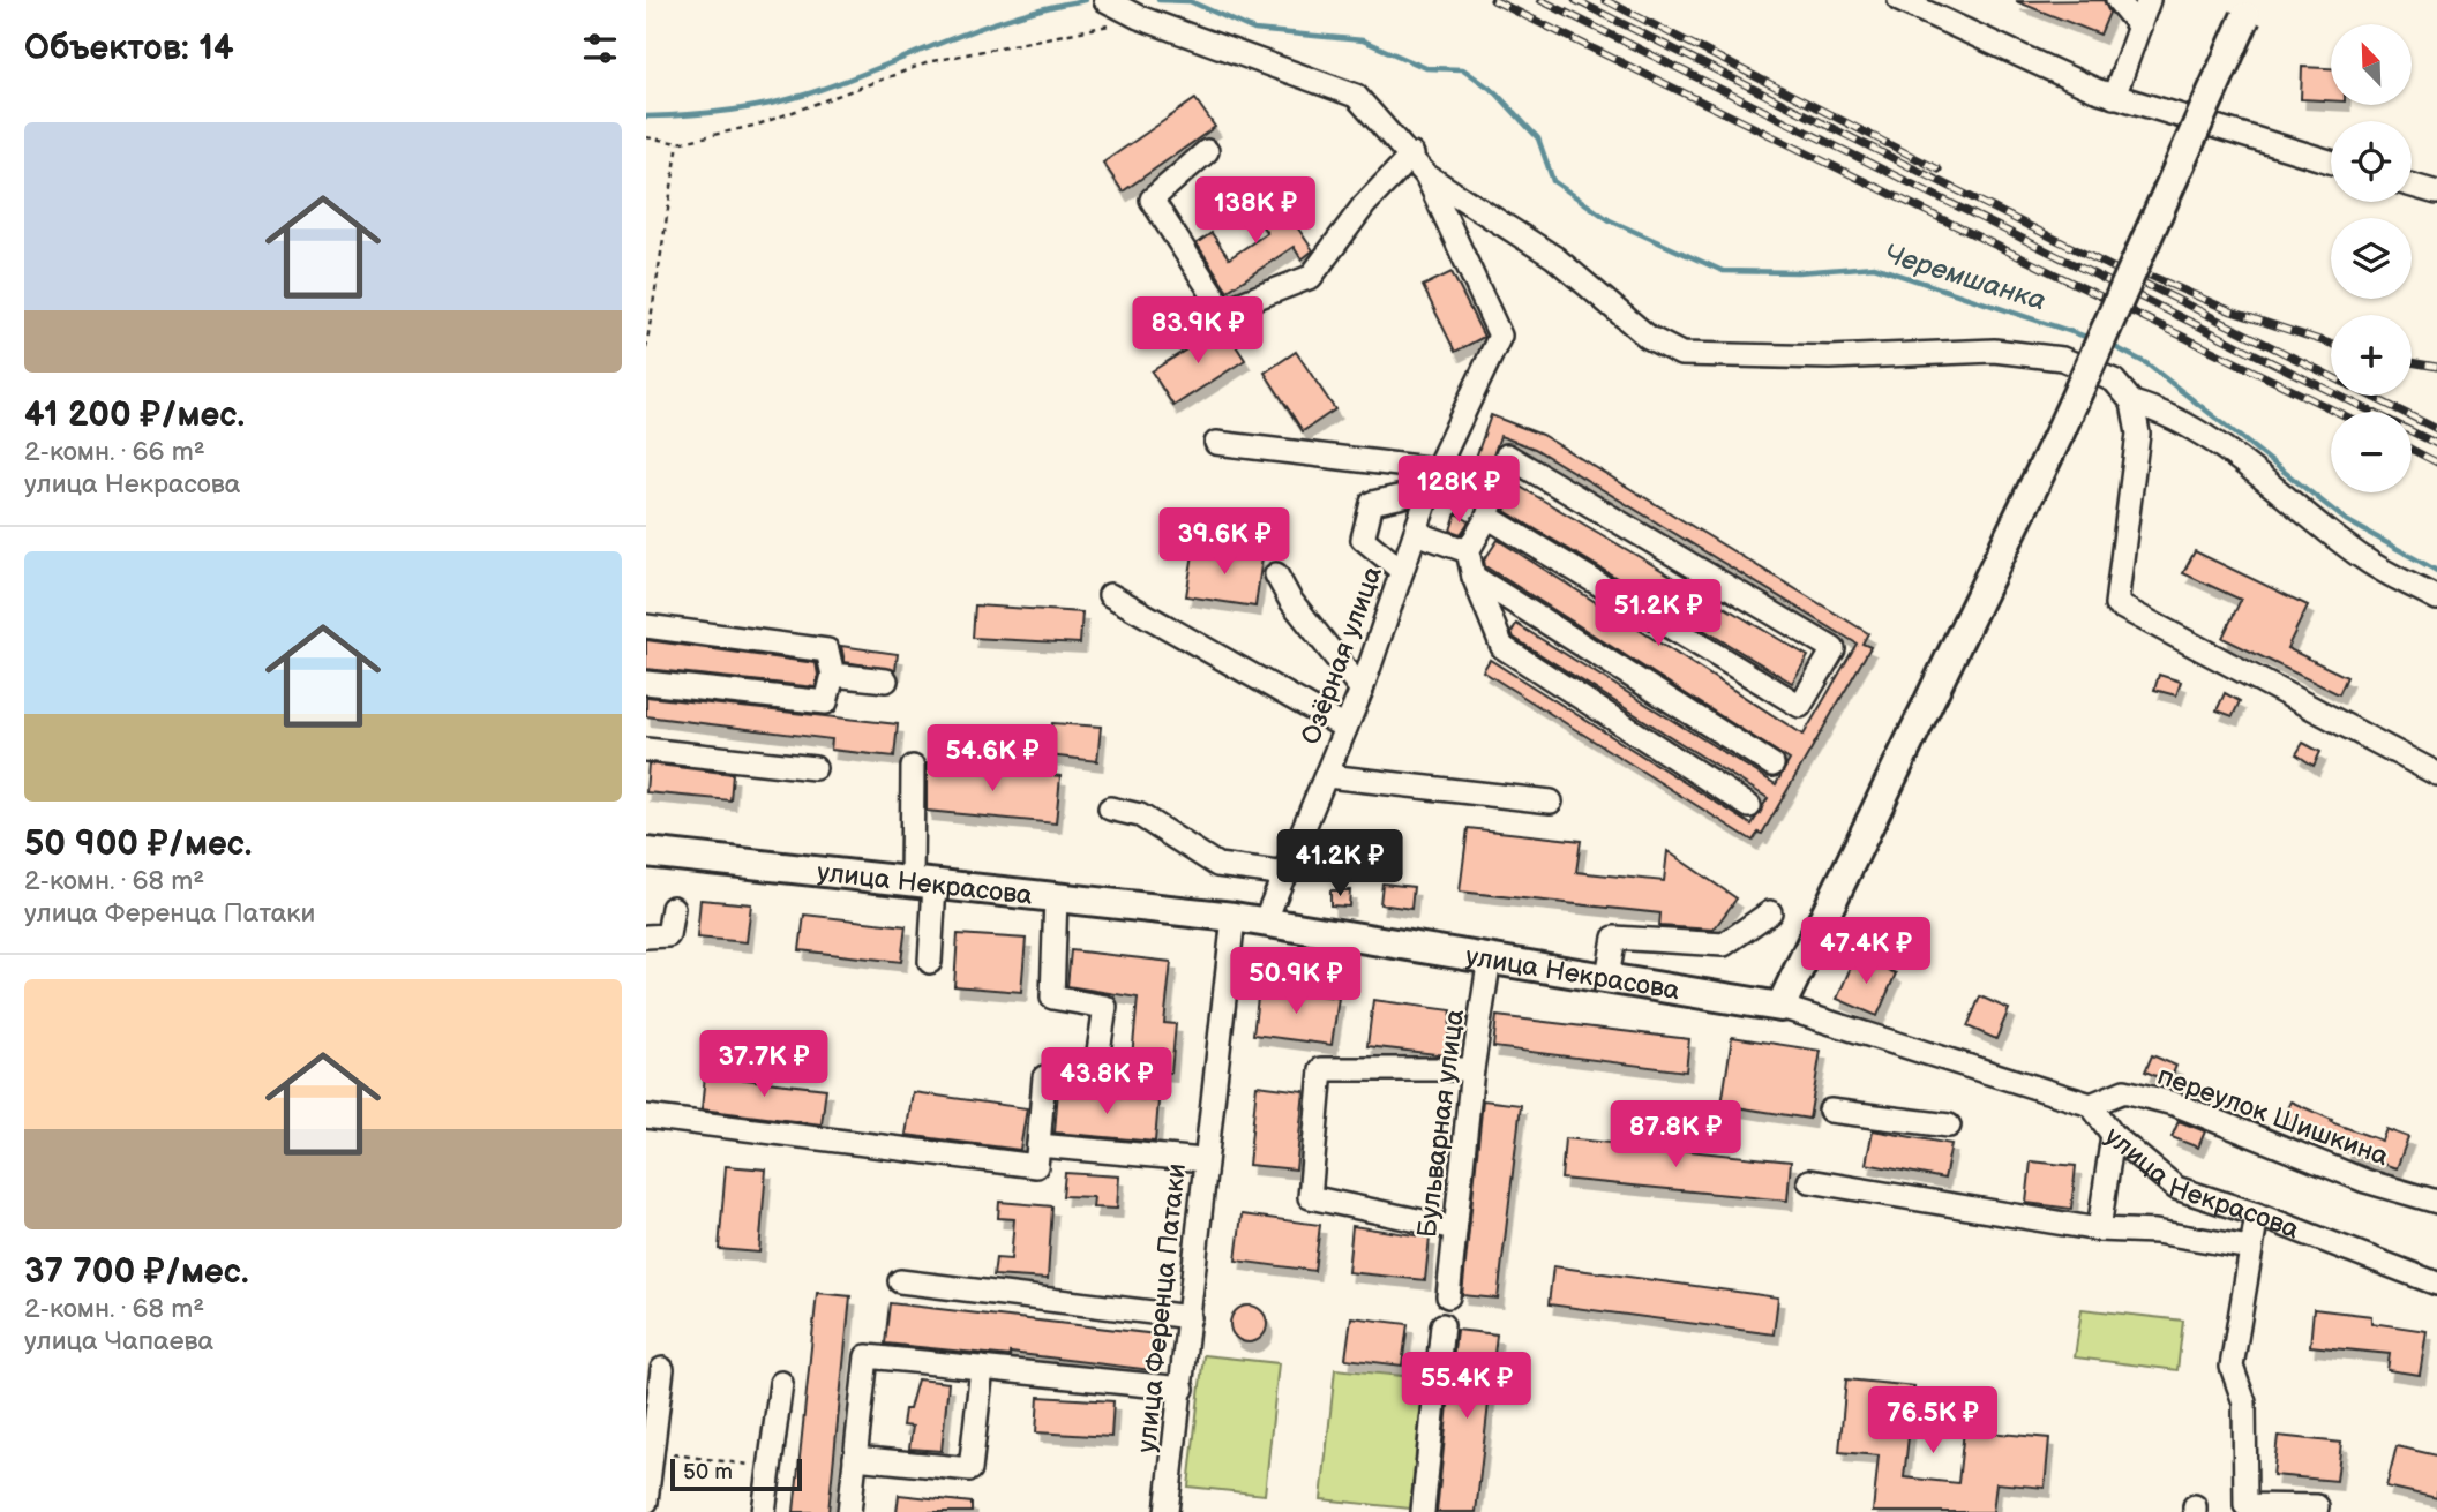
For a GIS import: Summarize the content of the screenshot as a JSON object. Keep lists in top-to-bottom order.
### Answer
{
  "streets": {
    "main road": ["улица Некрасова"],
    "street": [
      "Озёрная улица",
      "переулок Шишкина",
      "Бульварная улица",
      "улица Ференца Патаки"
    ]
  },
  "crossings": [
    ["Озёрная улица", "улица Некрасова"],
    ["улица Некрасова", "переулок Шишкина"],
    ["улица Некрасова", "Бульварная улица"],
    ["улица Некрасова", "улица Ференца Патаки"]
  ],
  "water": ["Черемшанка"],
  "scale_bar": "50 m",
  "north": "top left",
  "page": {
    "heading": "Объектов: 14",
    "map_buttons": ["+", "−"],
    "list": [
      {
        "name": "41 200 ₽/мес.",
        "note": "2-комн. · 66 m² · улица Некрасова"
      },
      {
        "name": "50 900 ₽/мес.",
        "note": "2-комн. · 68 m² · улица Ференца Патаки"
      },
      {
        "name": "37 700 ₽/мес.",
        "note": "2-комн. · 68 m² · улица Чапаева"
      }
    ],
    "price": [
      "138K ₽",
      "83.9K ₽",
      "128K ₽",
      "39.6K ₽",
      "51.2K ₽",
      "54.6K ₽",
      "41.2K ₽",
      "47.4K ₽",
      "50.9K ₽",
      "37.7K ₽",
      "43.8K ₽",
      "87.8K ₽",
      "55.4K ₽",
      "76.5K ₽"
    ],
    "scale": "50 m"
  }
}
